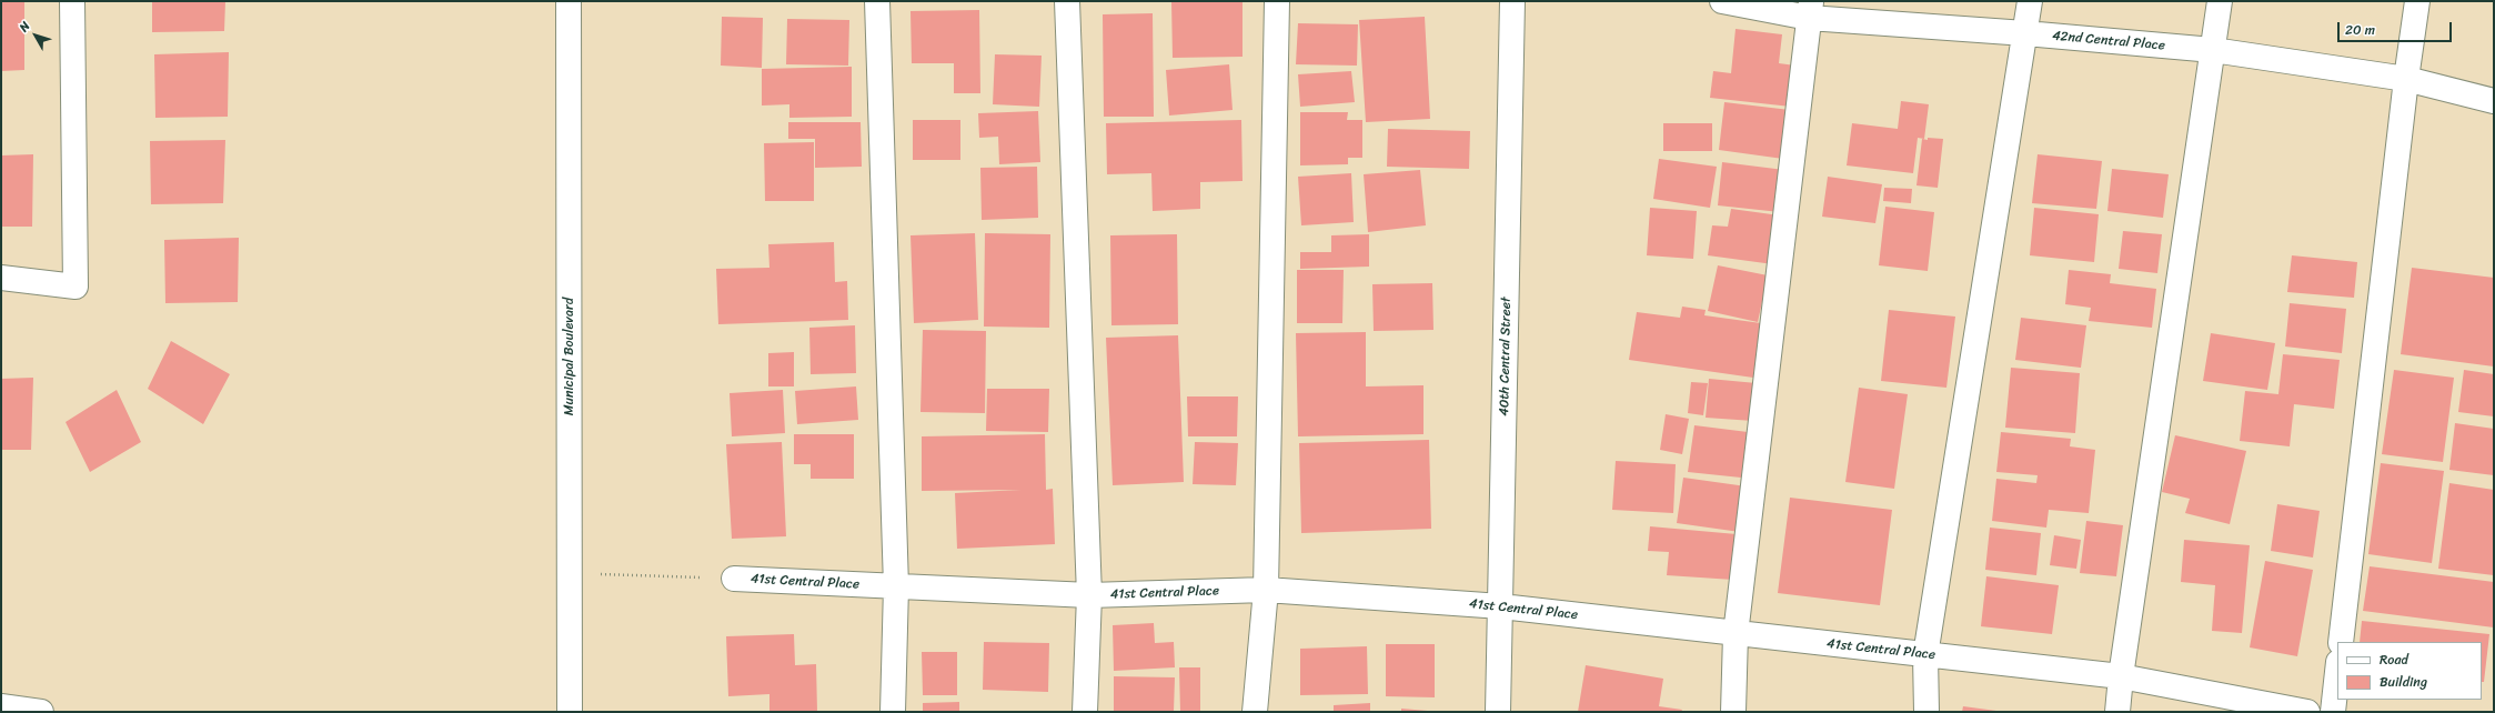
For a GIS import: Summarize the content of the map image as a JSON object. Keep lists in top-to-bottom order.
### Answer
{
  "streets": {
    "street": [
      "42nd Central Place",
      "Municipal Boulevard",
      "40th Central Street",
      "41st Central Place"
    ]
  },
  "crossings": [
    ["40th Central Street", "41st Central Place"]
  ],
  "legend": ["Road", "Building"],
  "scale_bar": "20 m",
  "north": "top left"
}
